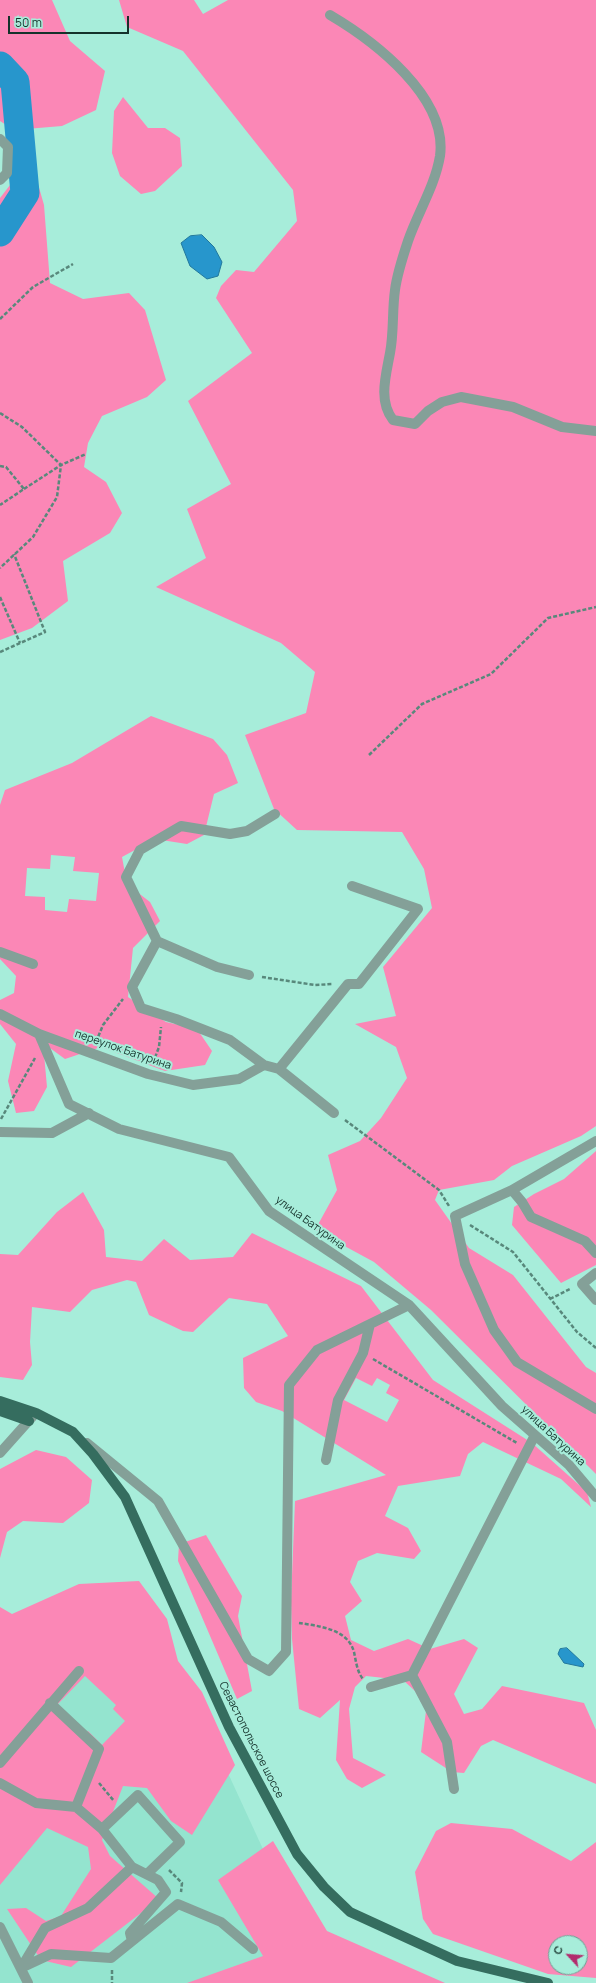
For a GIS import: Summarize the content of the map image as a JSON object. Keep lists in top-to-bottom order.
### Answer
{
  "streets": {
    "main road": ["Севастопольское шоссе"],
    "street": ["переулок Батурина", "улица Батурина"]
  },
  "crossings": [
    ["переулок Батурина", "улица Батурина"]
  ],
  "scale_bar": "50 m",
  "north": "top left"
}
